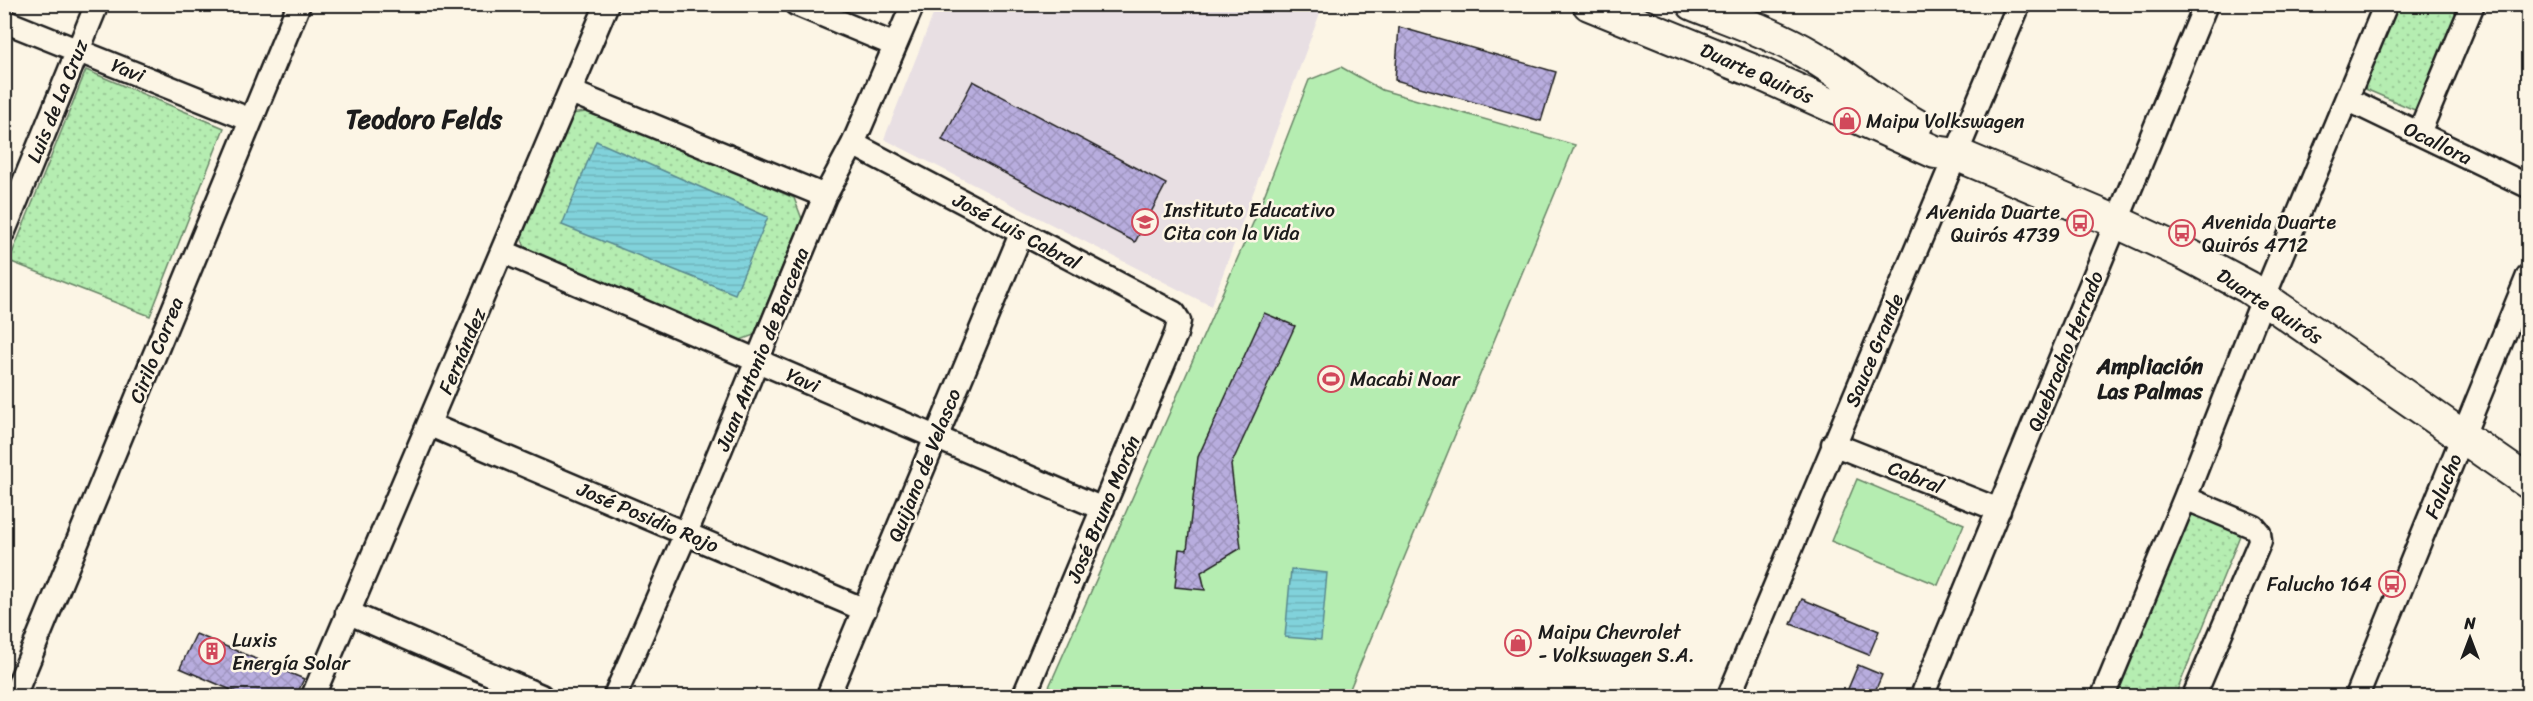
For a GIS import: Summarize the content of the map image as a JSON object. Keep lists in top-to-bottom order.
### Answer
{
  "streets": {
    "main road": ["Duarte Quirós"],
    "street": [
      "Yavi",
      "Luis de La Cruz",
      "Ocallora",
      "José Luis Cabral",
      "Juan Antonio de Barcena",
      "Cirilo Correa",
      "Sauce Grande",
      "Fernández",
      "Quebracho Herrado",
      "Quijano de Velasco",
      "Cabral",
      "Falucho",
      "José Bruno Morón",
      "José Posidio Rojo"
    ]
  },
  "crossings": [
    ["Yavi", "Luis de La Cruz"],
    ["Yavi", "Juan Antonio de Barcena"],
    ["Yavi", "Cirilo Correa"],
    ["Yavi", "Fernández"],
    ["Yavi", "Quijano de Velasco"],
    ["Yavi", "José Bruno Morón"],
    ["Duarte Quirós", "Sauce Grande"],
    ["Duarte Quirós", "Quebracho Herrado"],
    ["Duarte Quirós", "Falucho"],
    ["José Luis Cabral", "Juan Antonio de Barcena"],
    ["José Luis Cabral", "Quijano de Velasco"],
    ["José Luis Cabral", "José Bruno Morón"],
    ["Juan Antonio de Barcena", "José Posidio Rojo"],
    ["Sauce Grande", "Cabral"],
    ["Fernández", "José Posidio Rojo"],
    ["Quebracho Herrado", "Cabral"],
    ["Quijano de Velasco", "José Posidio Rojo"]
  ],
  "districts": ["Teodoro Felds", "Ampliación Las Palmas"],
  "places": {
    "shop": ["Maipu Volkswagen", "Maipu Chevrolet - Volkswagen S.A."],
    "school or university": ["Instituto Educativo Cita con la Vida"],
    "bus stop": ["Avenida Duarte Quirós 4739", "Avenida Duarte Quirós 4712", "Falucho 164"],
    "sports": ["Macabi Noar"],
    "building": ["Luxis Energía Solar"]
  },
  "north": "top"
}
